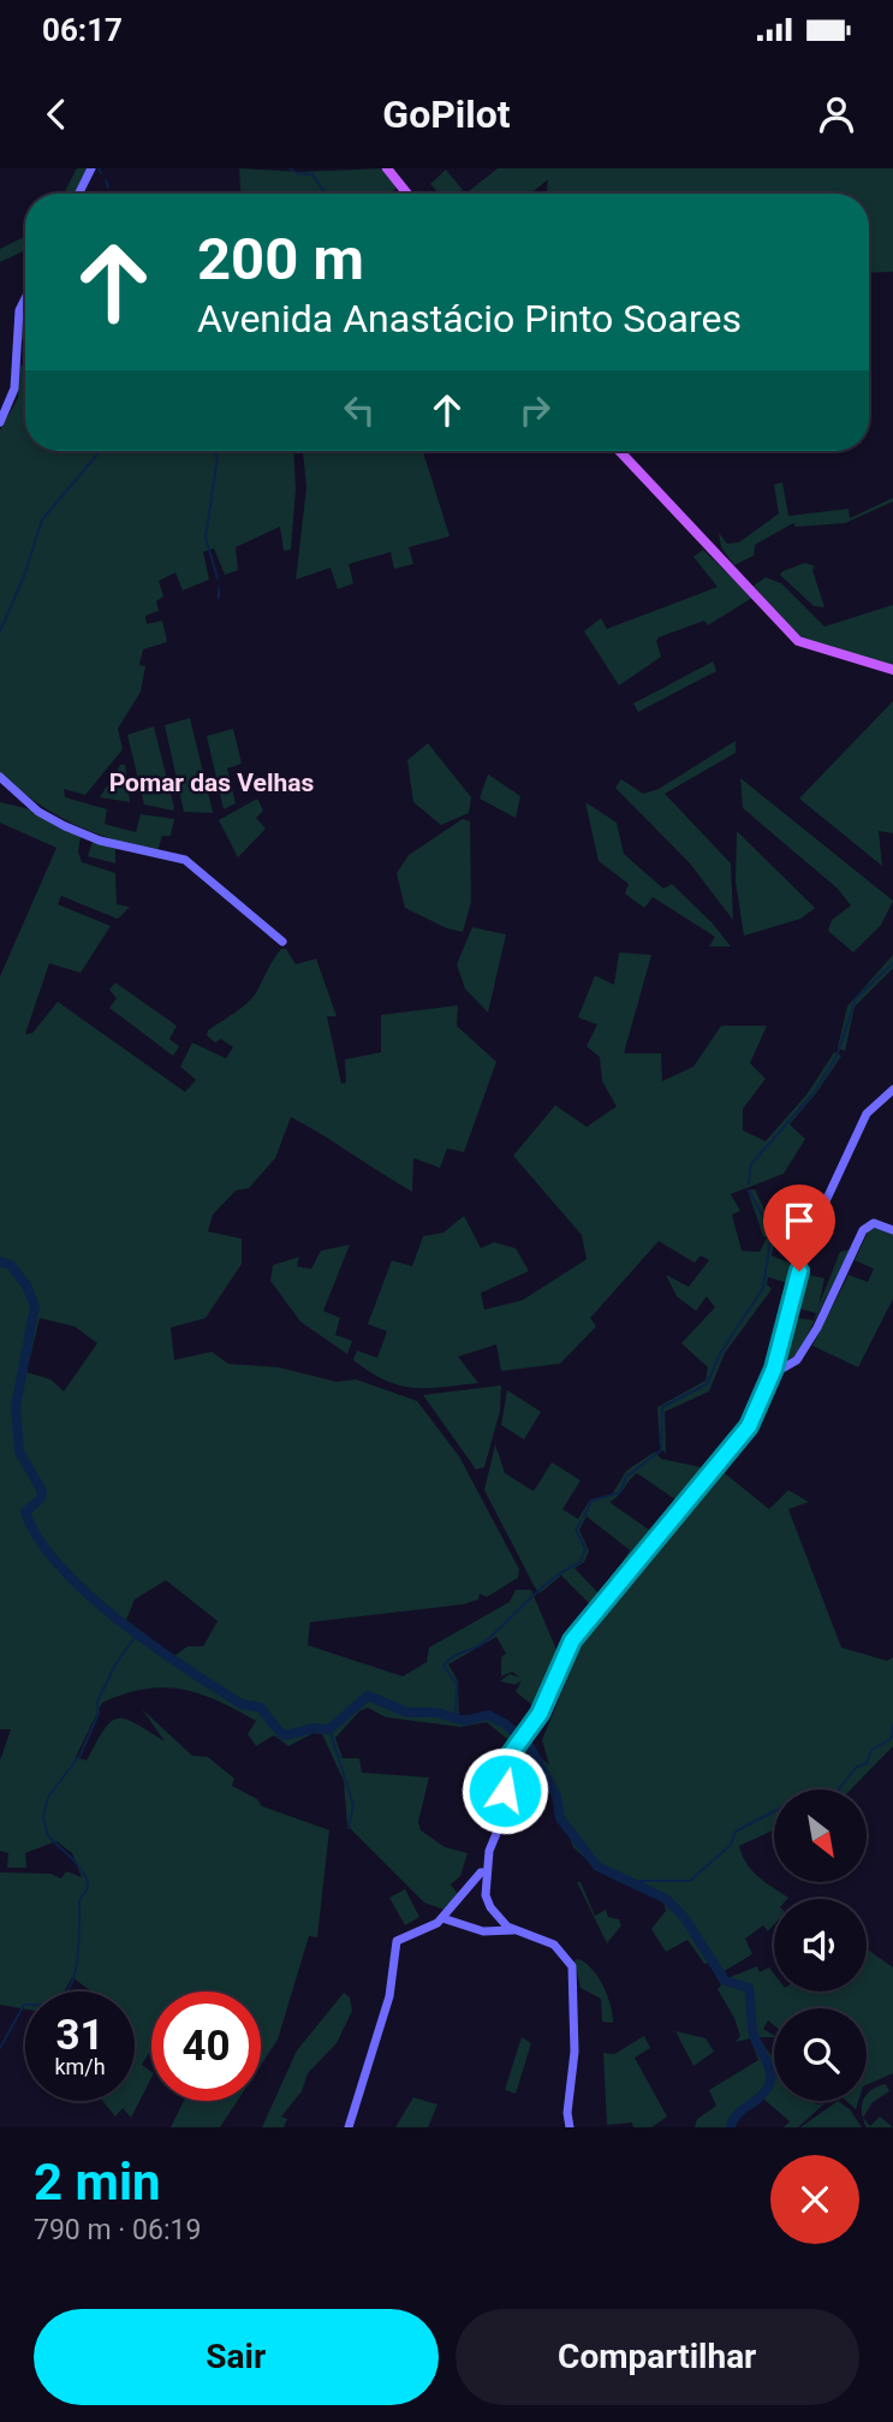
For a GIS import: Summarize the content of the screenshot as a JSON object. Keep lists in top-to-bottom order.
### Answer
{
  "districts": ["Pomar das Velhas"],
  "north": "bottom right",
  "page": {
    "status": "06:17",
    "header": "GoPilot",
    "turn": ["200 m", "Avenida Anastácio Pinto Soares"],
    "speed": "31 km/h",
    "limit": "40",
    "heading": ["2 min", "790 m · 06:19"],
    "buttons": ["Sair", "Compartilhar"]
  }
}
